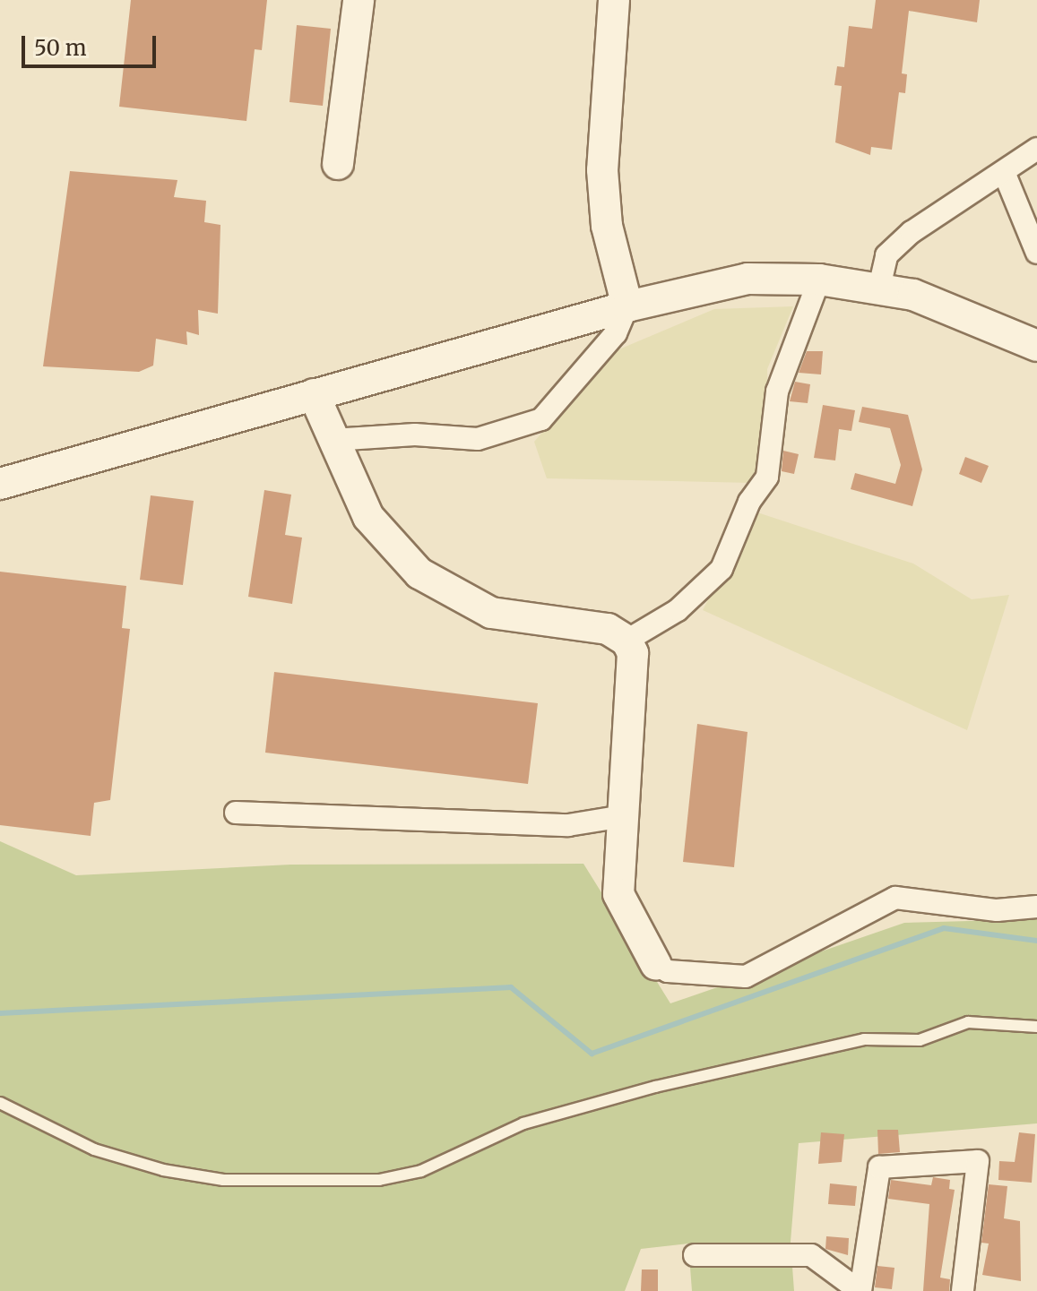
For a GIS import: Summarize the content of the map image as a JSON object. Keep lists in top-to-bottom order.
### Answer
{
  "scale_bar": "50 m"
}
